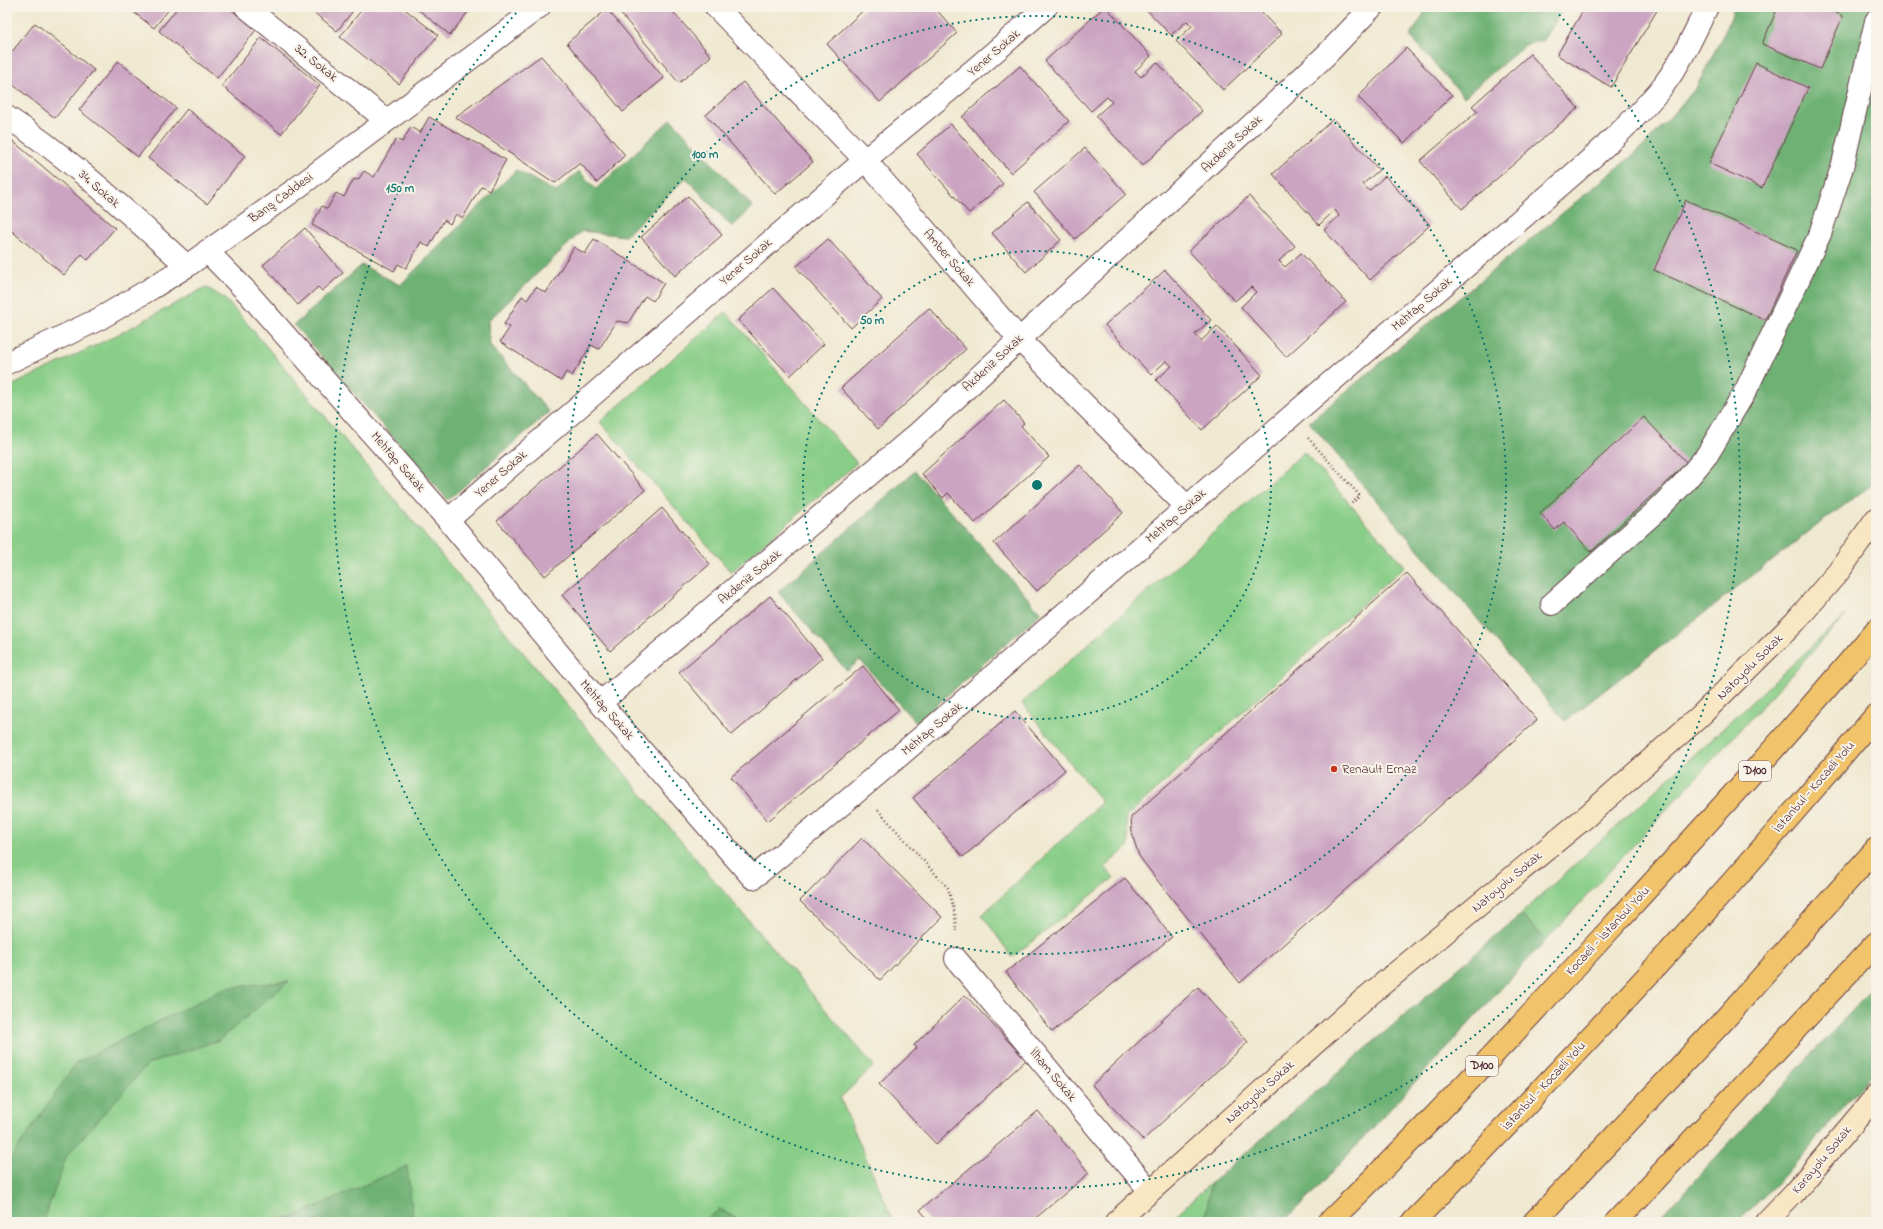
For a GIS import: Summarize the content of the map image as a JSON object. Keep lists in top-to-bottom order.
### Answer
{
  "streets": {
    "highway": ["D100", "İstanbul - Kocaeli Yolu", "Kocaeli - İstanbul Yolu"],
    "main road": ["Natoyolu Sokak", "Karayolu Sokak"],
    "street": [
      "Yener Sokak",
      "32. Sokak",
      "Akdeniz Sokak",
      "34. Sokak",
      "Barış Caddesi",
      "Amber Sokak",
      "Mehtap Sokak",
      "İlham Sokak"
    ]
  },
  "crossings": [
    ["Yener Sokak", "Amber Sokak"],
    ["Yener Sokak", "Mehtap Sokak"],
    ["32. Sokak", "Barış Caddesi"],
    ["Akdeniz Sokak", "Amber Sokak"],
    ["Akdeniz Sokak", "Mehtap Sokak"],
    ["34. Sokak", "Barış Caddesi"],
    ["Barış Caddesi", "Mehtap Sokak"],
    ["Amber Sokak", "Mehtap Sokak"],
    ["Natoyolu Sokak", "İlham Sokak"]
  ],
  "places": ["Renault Ernaz"],
  "rings": ["100 m", "150 m", "50 m"]
}
